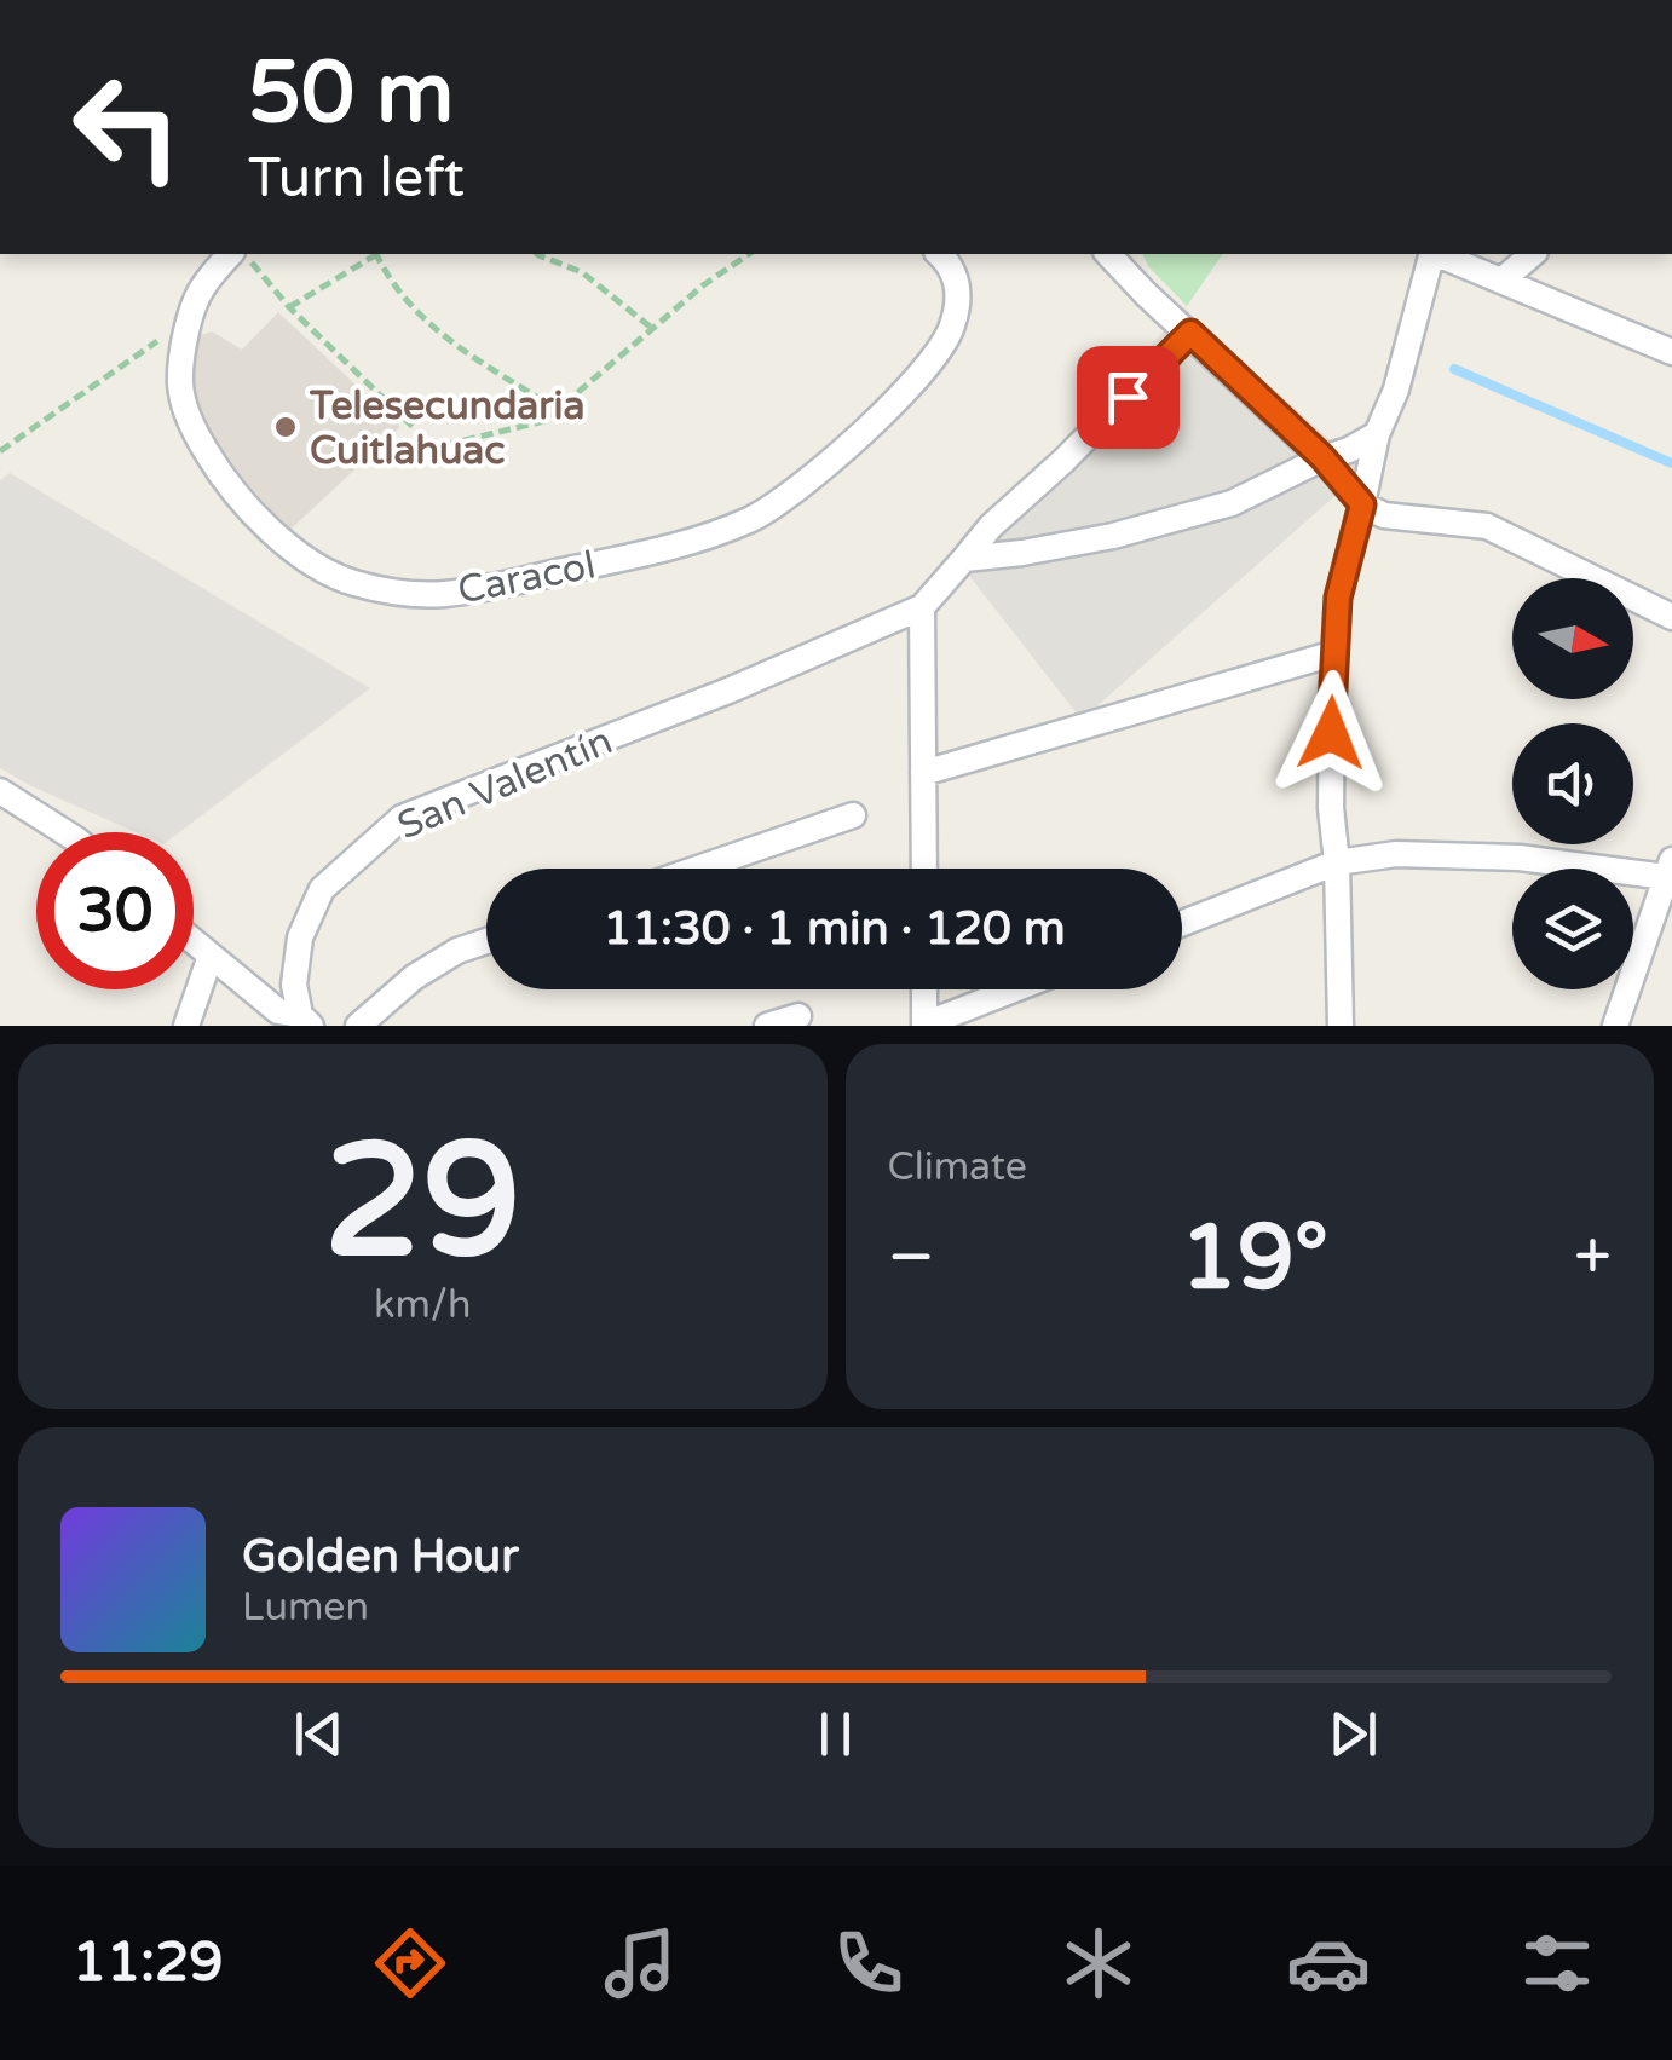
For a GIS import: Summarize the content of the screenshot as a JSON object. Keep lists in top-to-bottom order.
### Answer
{
  "streets": {
    "street": ["Caracol", "San Valentín"]
  },
  "places": ["Telesecundaria Cuitlahuac"],
  "north": "right",
  "page": {
    "turn": ["50 m", "Turn left"],
    "limit": "30",
    "trip": "11:30 · 1 min · 120 m",
    "tile": [
      ["29", "km/h"],
      "Climate"
    ],
    "heat": ["−", "19°", "+"],
    "song": ["Golden Hour", "Lumen"],
    "tabs": "11:29"
  }
}
